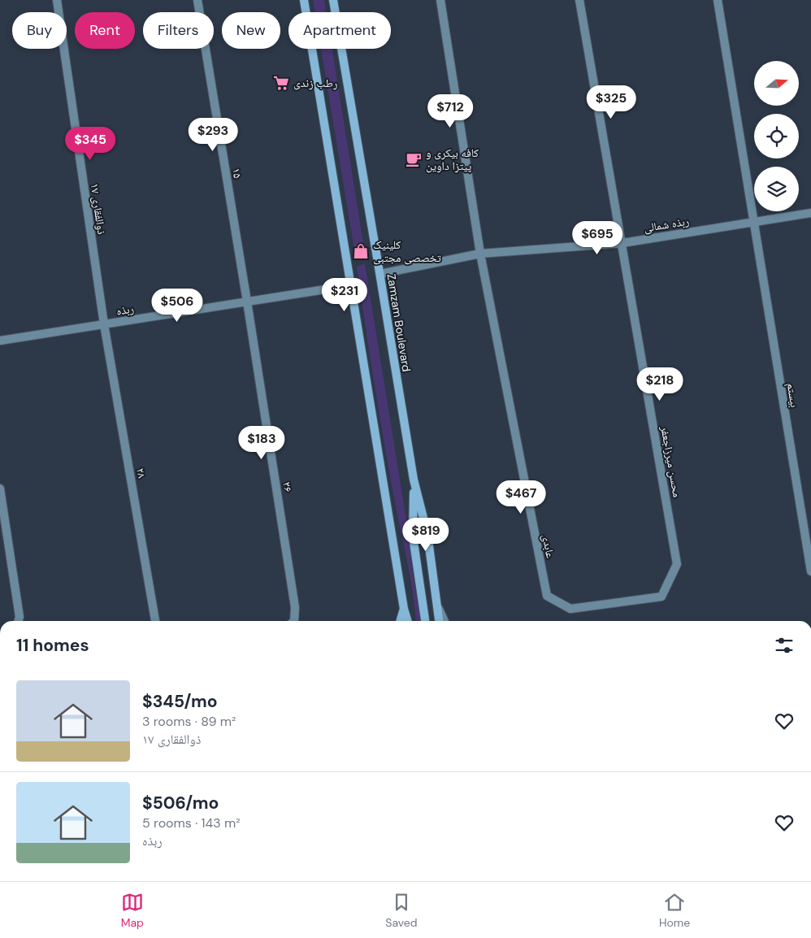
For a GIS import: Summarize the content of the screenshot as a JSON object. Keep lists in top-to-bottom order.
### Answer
{
  "streets": {
    "main road": ["Zamzam Boulevard"],
    "street": [
      "۱۵",
      "ذوالفقاری ۱۷",
      "ربذه شمالی",
      "ربذه",
      "بیستم",
      "محسن میرزاجعفر",
      "۲۸",
      "۲۶",
      "عابدی"
    ]
  },
  "crossings": [
    ["۱۵", "ربذه"],
    ["۱۵", "۲۶"],
    ["ذوالفقاری ۱۷", "ربذه"],
    ["ذوالفقاری ۱۷", "۲۸"],
    ["ربذه شمالی", "Zamzam Boulevard"],
    ["ربذه شمالی", "بیستم"],
    ["ربذه شمالی", "محسن میرزاجعفر"],
    ["ربذه شمالی", "عابدی"],
    ["ربذه", "۲۸"],
    ["ربذه", "۲۶"],
    ["محسن میرزاجعفر", "عابدی"]
  ],
  "places": {
    "supermarket": ["رطب زندی"],
    "cafe": ["کافه بیکری و پیتزا داوین"],
    "shop": ["کلینیک تخصصی مجتبی"]
  },
  "north": "right",
  "page": {
    "chip": [
      "Buy",
      "Rent",
      "Filters",
      "New",
      "Apartment"
    ],
    "price": [
      "$325",
      "$712",
      "$293",
      "$345",
      "$695",
      "$231",
      "$506",
      "$218",
      "$183",
      "$467",
      "$819"
    ],
    "heading": "11 homes",
    "list": [
      {
        "name": "$345/mo",
        "note": "3 rooms · 89 m² · ذوالفقاری ۱۷"
      },
      {
        "name": "$506/mo",
        "note": "5 rooms · 143 m² · ربذه"
      }
    ],
    "tabs": ["Map", "Saved", "Home"]
  }
}
